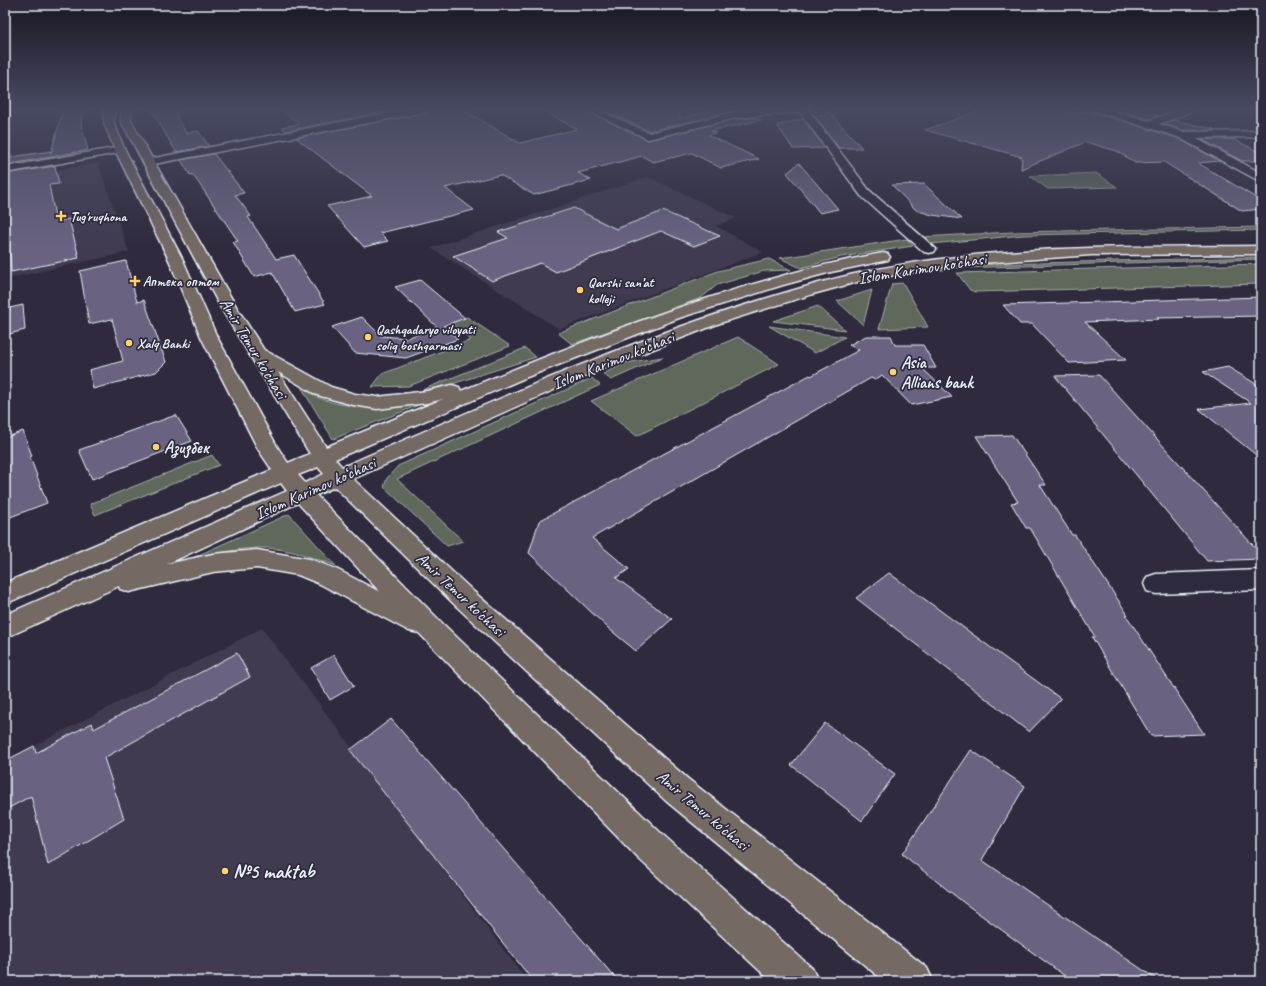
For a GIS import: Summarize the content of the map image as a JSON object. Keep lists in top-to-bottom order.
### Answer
{
  "streets": {
    "main road": ["Islom Karimov ko‘chasi", "Amir Temur ko'chasi"]
  },
  "crossings": [
    ["Islom Karimov ko‘chasi", "Amir Temur ko'chasi"]
  ],
  "places": {
    "health": ["Tug'ruqhona", "Аптека оптом"],
    "other": [
      "Qarshi san’at kolleji",
      "Qashqadaryo viloyati soliq boshqarmasi",
      "Xalq Banki",
      "Asia Allians bank",
      "Азизбек",
      "№5 maktab"
    ]
  }
}
